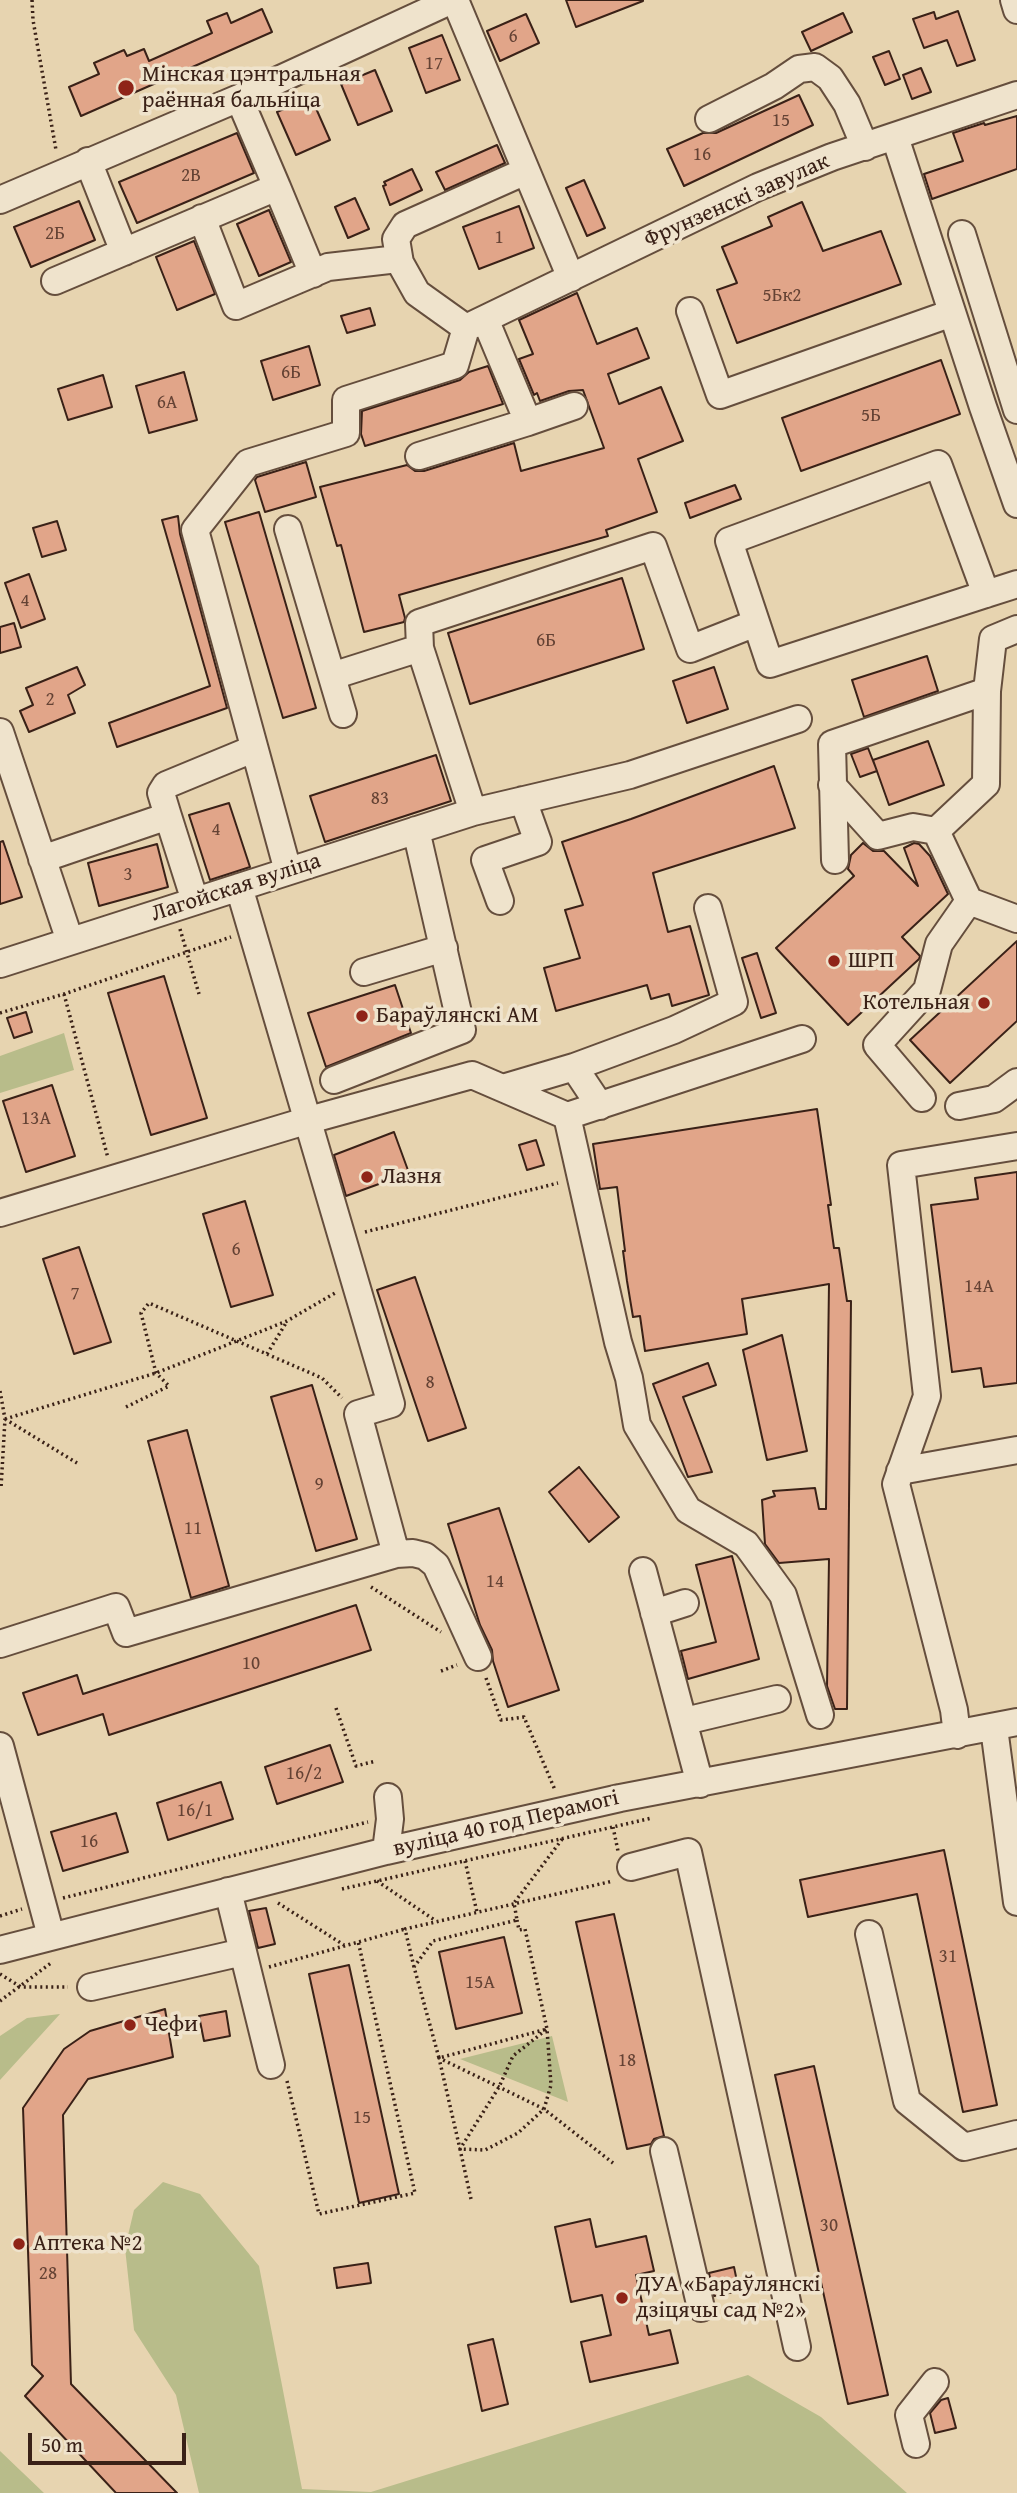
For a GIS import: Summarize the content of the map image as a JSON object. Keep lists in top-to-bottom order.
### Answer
{
  "streets": {
    "street": ["Фрунзенскі завулак", "Лагойская вуліца", "вуліца 40 год Перамогі"]
  },
  "places": [
    "Мінская цэнтральная раённая бальніца",
    "ШРП",
    "Котельная",
    "Бараўлянскі АМ",
    "Лазня",
    "Чефи",
    "Аптека №2",
    "ДУА «Бараўлянскі дзіцячы сад №2»"
  ],
  "house_numbers": [
    "6",
    "17",
    "15",
    "16",
    "2В",
    "2Б",
    "1",
    "5Бк2",
    "6Б",
    "6А",
    "5Б",
    "4",
    "6Б",
    "2",
    "83",
    "4",
    "3",
    "13А",
    "6",
    "14А",
    "7",
    "8",
    "9",
    "11",
    "14",
    "10",
    "16/2",
    "16/1",
    "16",
    "31",
    "15А",
    "18",
    "15",
    "30",
    "28"
  ],
  "scale_bar": "50 m"
}
